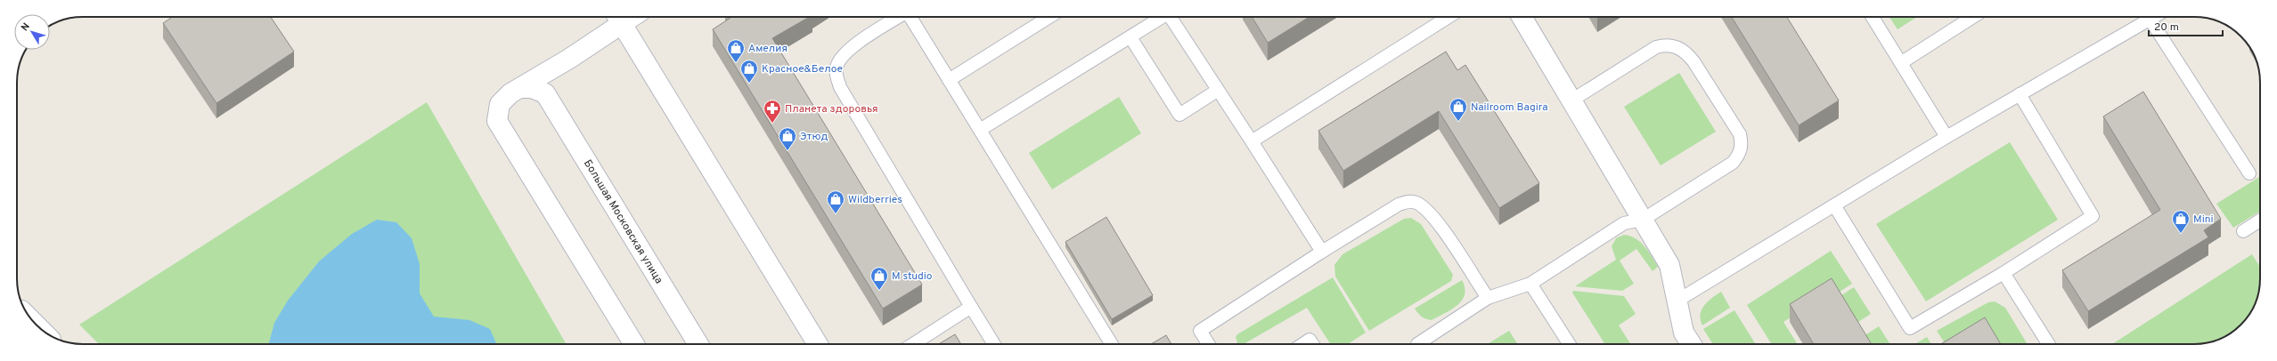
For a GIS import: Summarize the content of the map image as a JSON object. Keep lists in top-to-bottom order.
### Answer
{
  "streets": {
    "street": ["Большая Московская улица"]
  },
  "places": {
    "shop": [
      "Амелия",
      "Красное&Белое",
      "Nailroom Bagira",
      "Этюд",
      "Wildberries",
      "Mini",
      "M studio"
    ],
    "pharmacy": ["Планета здоровья"]
  },
  "scale_bar": "20 m",
  "north": "top left"
}
